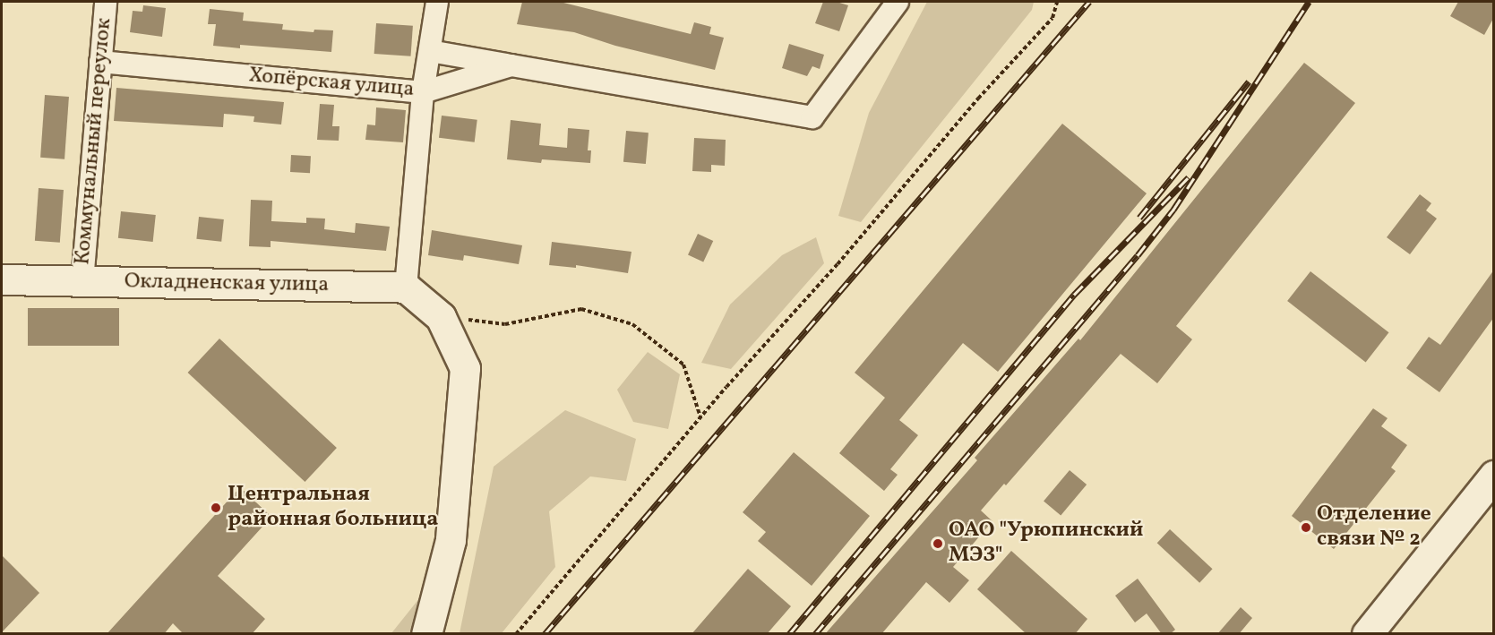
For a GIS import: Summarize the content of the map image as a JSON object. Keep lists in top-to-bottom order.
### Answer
{
  "streets": {
    "main road": ["Окладненская улица"],
    "street": ["Хопёрская улица", "Коммунальный переулок"]
  },
  "crossings": [
    ["Хопёрская улица", "Коммунальный переулок"],
    ["Коммунальный переулок", "Окладненская улица"]
  ],
  "places": ["Центральная районная больница", "Отделение связи № 2", "ОАО \"Урюпинский МЭЗ\""]
}
